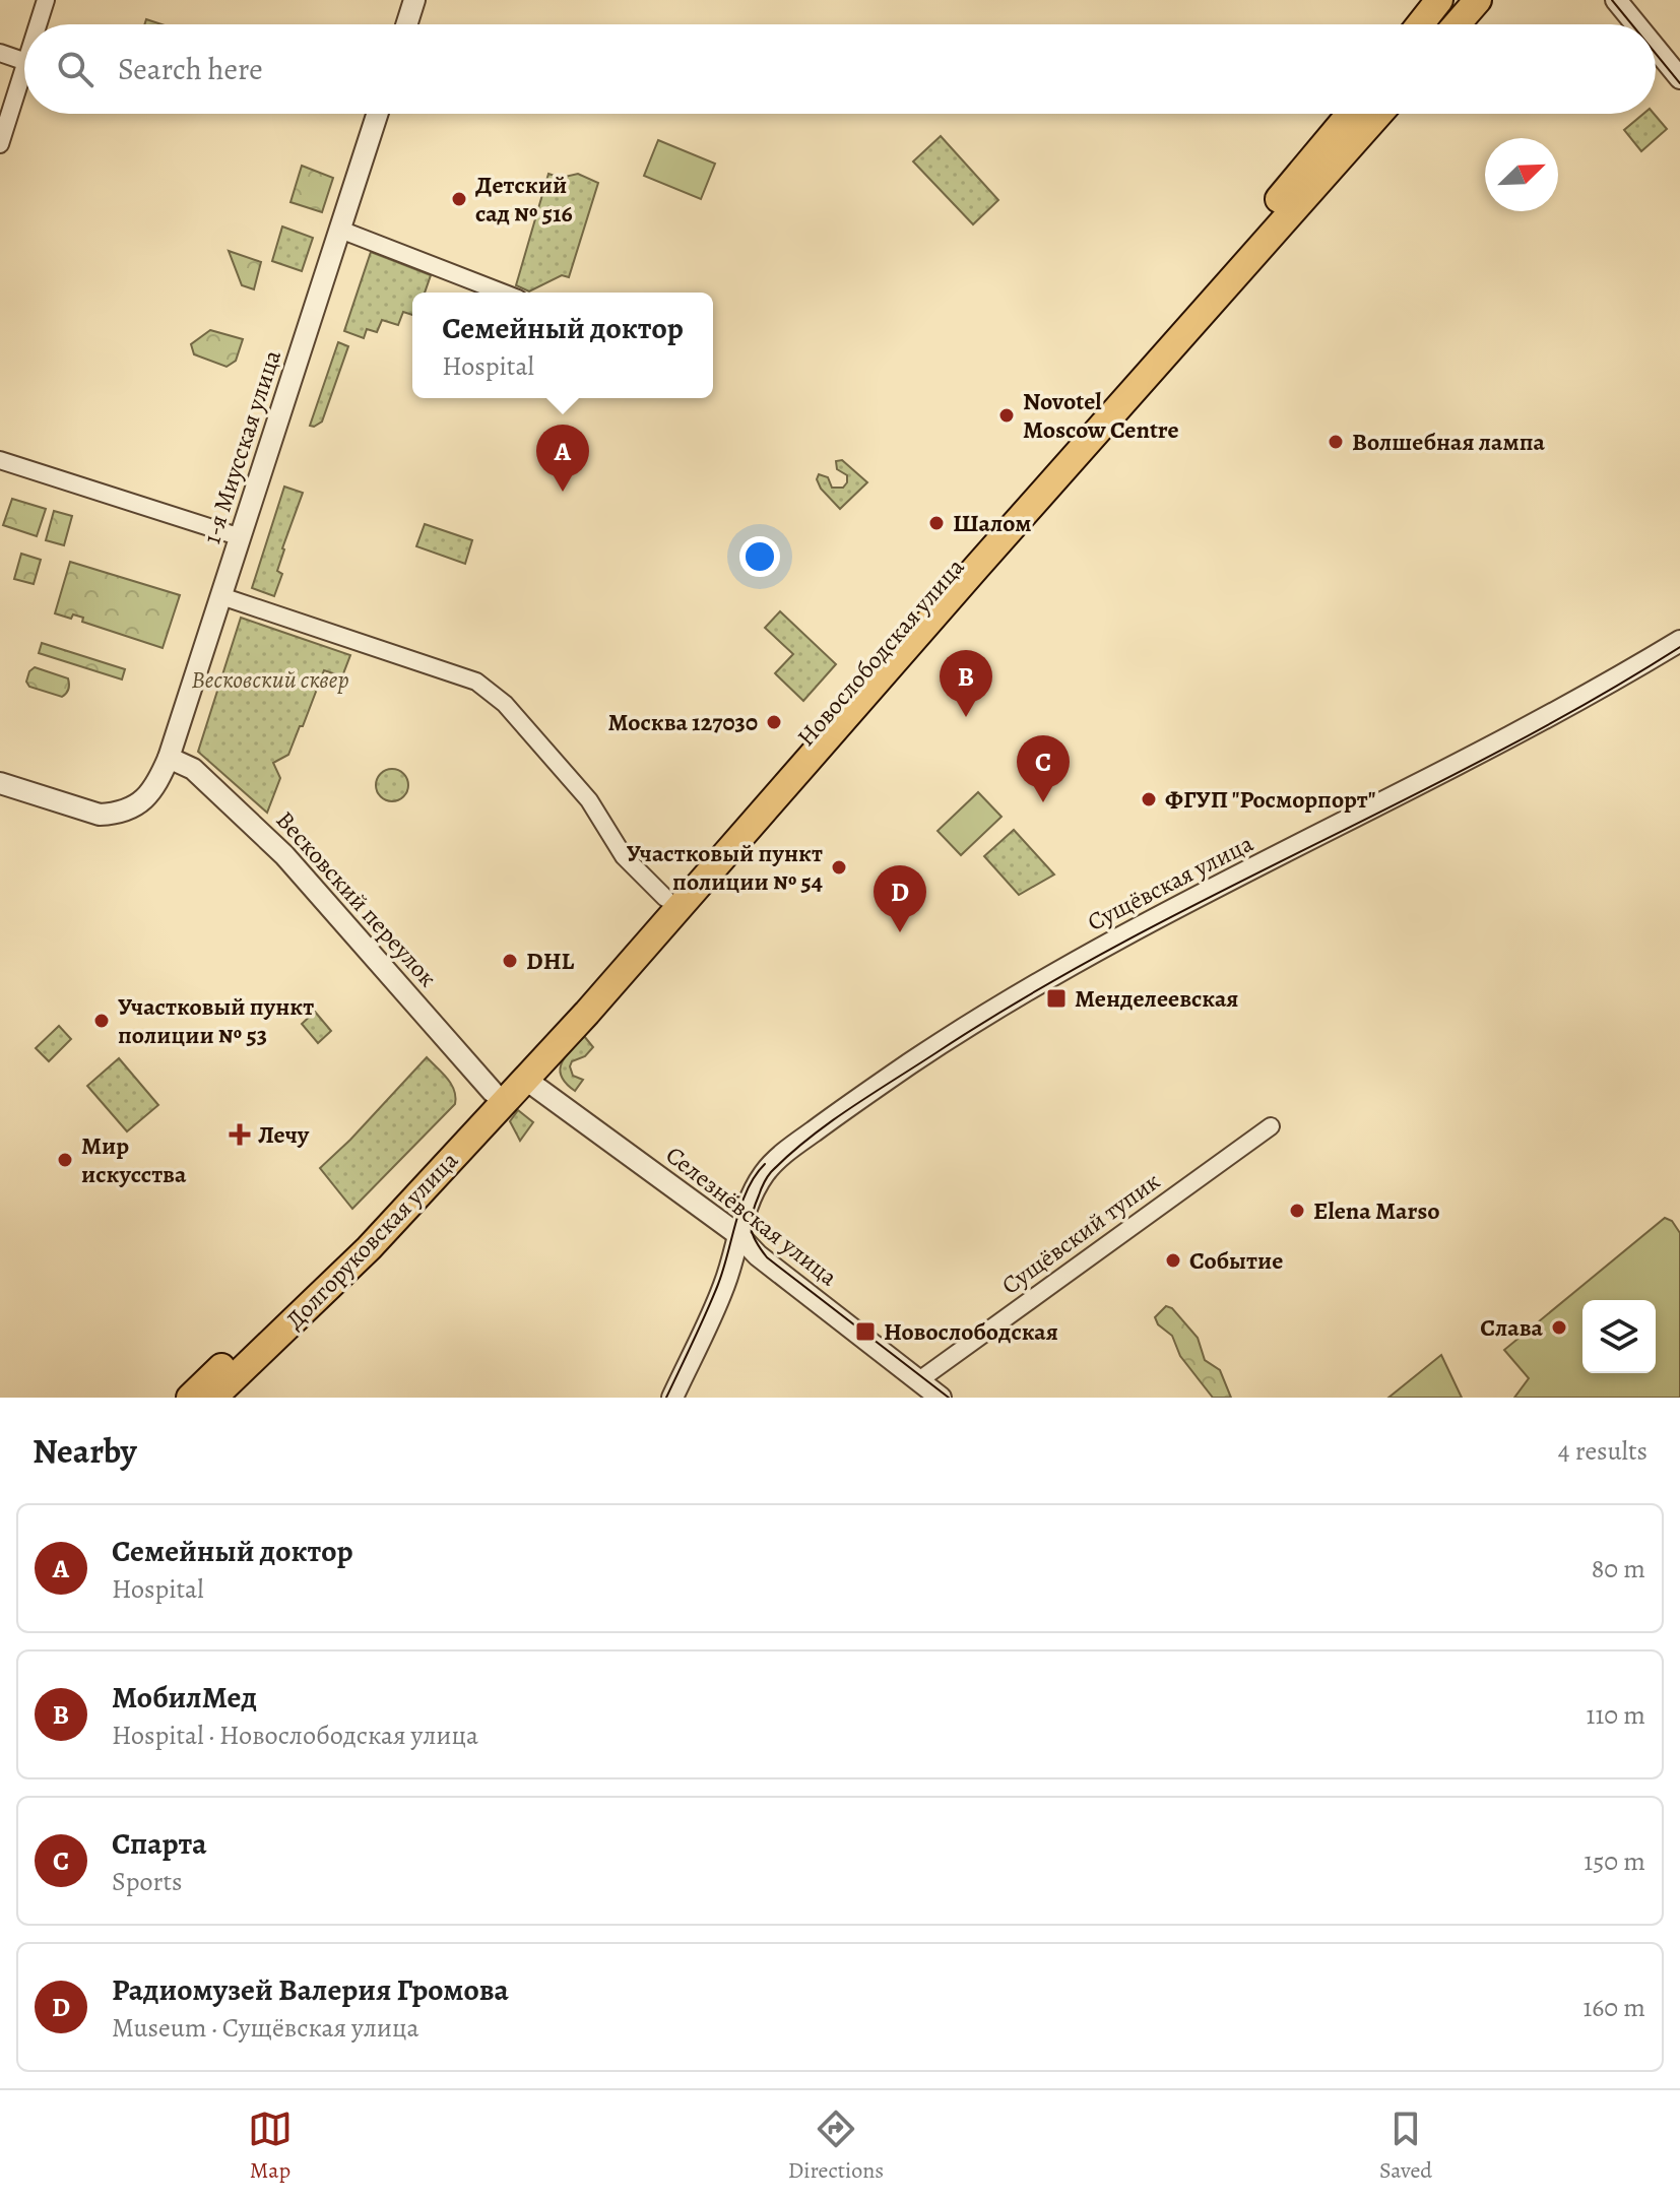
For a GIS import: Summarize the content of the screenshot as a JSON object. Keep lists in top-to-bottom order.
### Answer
{
  "streets": {
    "main road": ["Новослободская улица", "Долгоруковская улица"],
    "street": [
      "1-я Миусская улица",
      "Сущёвская улица",
      "Весковский переулок",
      "Селезнёвская улица",
      "Сущёвский тупик"
    ]
  },
  "crossings": [
    ["1-я Миусская улица", "Весковский переулок"],
    ["Новослободская улица", "Весковский переулок"],
    ["Новослободская улица", "Селезнёвская улица"],
    ["Новослободская улица", "Долгоруковская улица"],
    ["Сущёвская улица", "Селезнёвская улица"],
    ["Весковский переулок", "Долгоруковская улица"],
    ["Селезнёвская улица", "Сущёвский тупик"],
    ["Селезнёвская улица", "Долгоруковская улица"]
  ],
  "parks": ["Весковский сквер"],
  "places": {
    "other": [
      "Детский сад № 516",
      "Novotel Moscow Centre",
      "Волшебная лампа",
      "Шалом",
      "Москва 127030",
      "ФГУП \"Росморпорт\"",
      "Участковый пункт полиции № 54",
      "DHL",
      "Участковый пункт полиции № 53",
      "Мир искусства",
      "Elena Marso",
      "Событие",
      "Слава"
    ],
    "transit": ["Менделеевская", "Новослободская"],
    "health": ["Лечу"]
  },
  "north": "top right",
  "page": {
    "search": "Search here",
    "popup": ["Семейный доктор", "Hospital"],
    "pins": [
      "A",
      "B",
      "C",
      "D"
    ],
    "heading": ["Nearby", "4 results"],
    "list": [
      {
        "mark": "A",
        "name": "Семейный доктор",
        "note": "Hospital",
        "value": "80 m"
      },
      {
        "mark": "B",
        "name": "МобилМед",
        "note": "Hospital · Новослободская улица",
        "value": "110 m"
      },
      {
        "mark": "C",
        "name": "Спарта",
        "note": "Sports",
        "value": "150 m"
      },
      {
        "mark": "D",
        "name": "Радиомузей Валерия Громова",
        "note": "Museum · Сущёвская улица",
        "value": "160 m"
      }
    ],
    "nav": ["Map", "Directions", "Saved"]
  }
}
